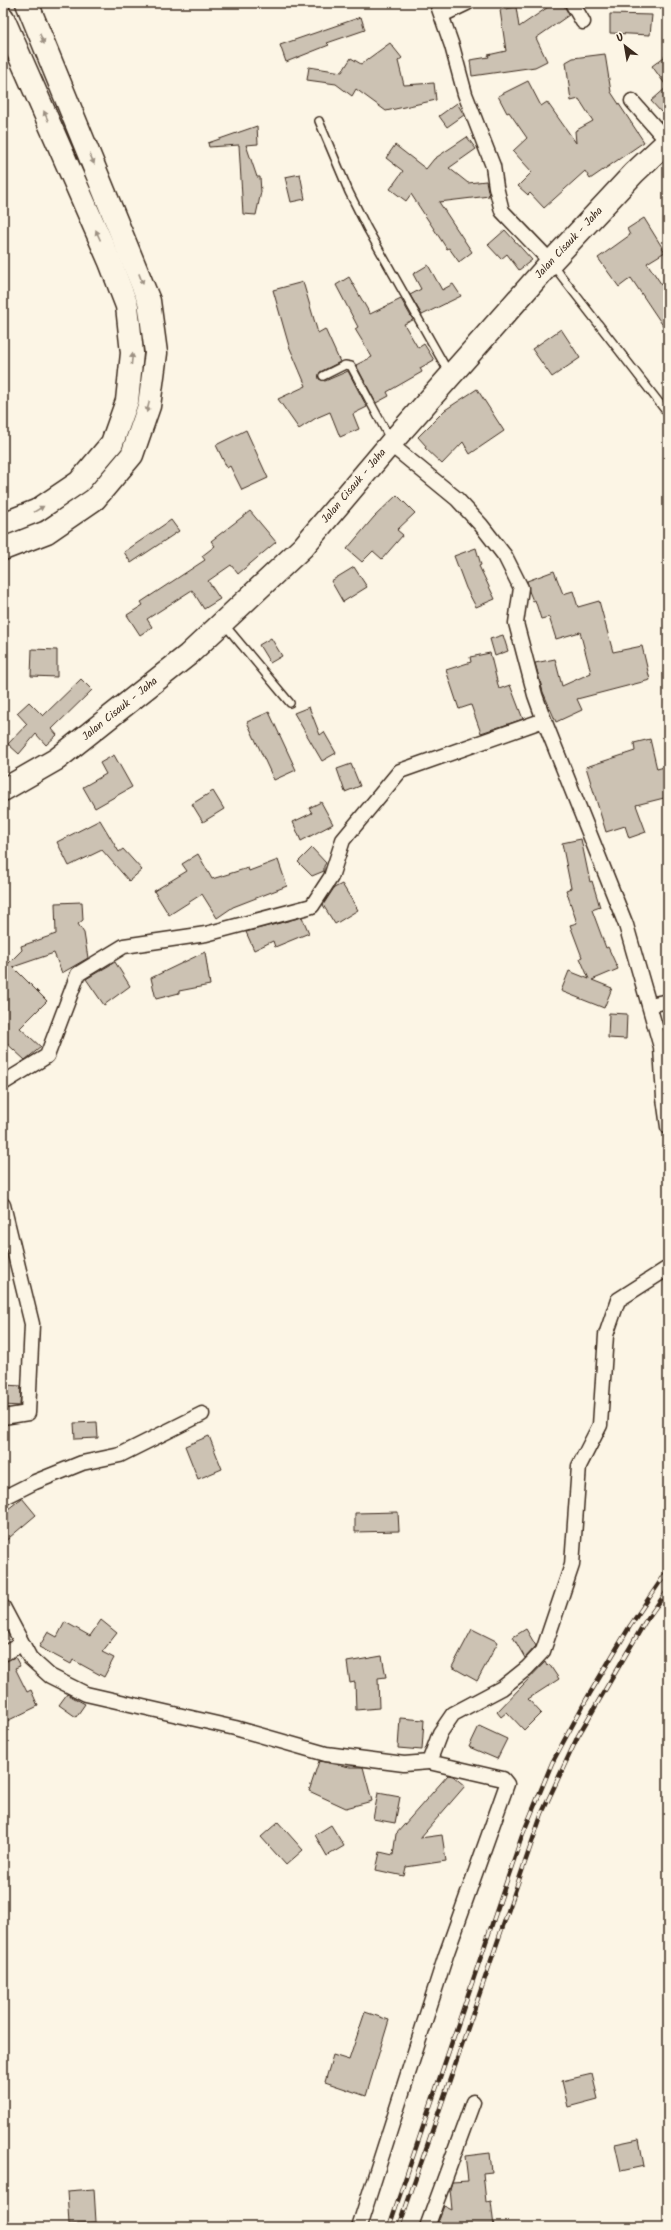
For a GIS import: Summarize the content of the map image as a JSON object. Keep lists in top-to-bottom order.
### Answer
{
  "streets": {
    "main road": ["Jalan Cisauk - Jaha"]
  },
  "north": "top left"
}
